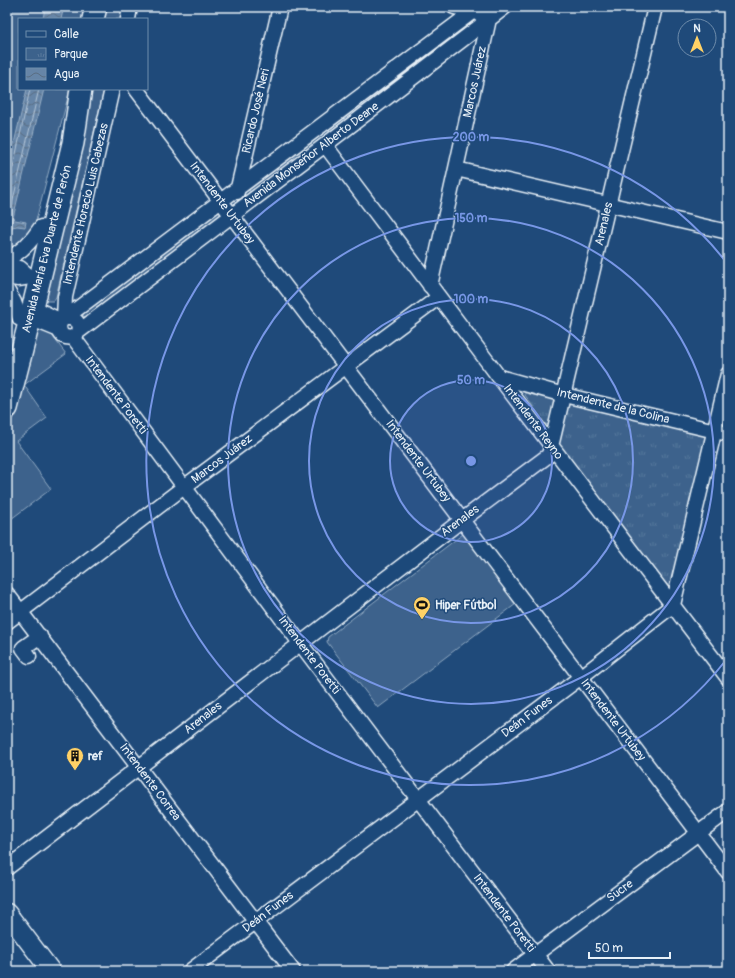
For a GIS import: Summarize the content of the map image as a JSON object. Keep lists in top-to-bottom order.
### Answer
{
  "streets": {
    "highway": ["Avenida María Eva Duarte de Perón"],
    "street": [
      "Marcos Juárez",
      "Ricardo José Neri",
      "Avenida Monseñor Alberto Deane",
      "Intendente Urtubey",
      "Intendente Horacio Luis Cabezas",
      "Arenales",
      "Intendente Poretti",
      "Intendente de la Colina",
      "Intendente Reyno",
      "Deán Funes",
      "Intendente Correa",
      "Sucre"
    ]
  },
  "crossings": [
    ["Marcos Juárez", "Avenida Monseñor Alberto Deane"],
    ["Marcos Juárez", "Intendente Urtubey"],
    ["Marcos Juárez", "Intendente Poretti"],
    ["Marcos Juárez", "Intendente Reyno"],
    ["Marcos Juárez", "Intendente Correa"],
    ["Ricardo José Neri", "Avenida Monseñor Alberto Deane"],
    ["Ricardo José Neri", "Intendente Urtubey"],
    ["Avenida Monseñor Alberto Deane", "Intendente Urtubey"],
    ["Avenida Monseñor Alberto Deane", "Intendente Horacio Luis Cabezas"],
    ["Avenida Monseñor Alberto Deane", "Intendente Poretti"],
    ["Avenida Monseñor Alberto Deane", "Intendente Reyno"],
    ["Intendente Urtubey", "Arenales"],
    ["Intendente Urtubey", "Deán Funes"],
    ["Intendente Urtubey", "Sucre"],
    ["Arenales", "Intendente Poretti"],
    ["Arenales", "Intendente de la Colina"],
    ["Arenales", "Intendente Reyno"],
    ["Arenales", "Intendente Correa"],
    ["Intendente Poretti", "Deán Funes"],
    ["Intendente Poretti", "Sucre"],
    ["Intendente de la Colina", "Intendente Reyno"],
    ["Intendente Reyno", "Deán Funes"],
    ["Deán Funes", "Intendente Correa"]
  ],
  "places": {
    "sports": ["Hiper Fútbol"],
    "building": ["ref"]
  },
  "legend": ["Calle", "Parque", "Agua"],
  "scale_bar": "50 m",
  "north": "top",
  "rings": [
    "200 m",
    "150 m",
    "100 m",
    "50 m"
  ]
}
